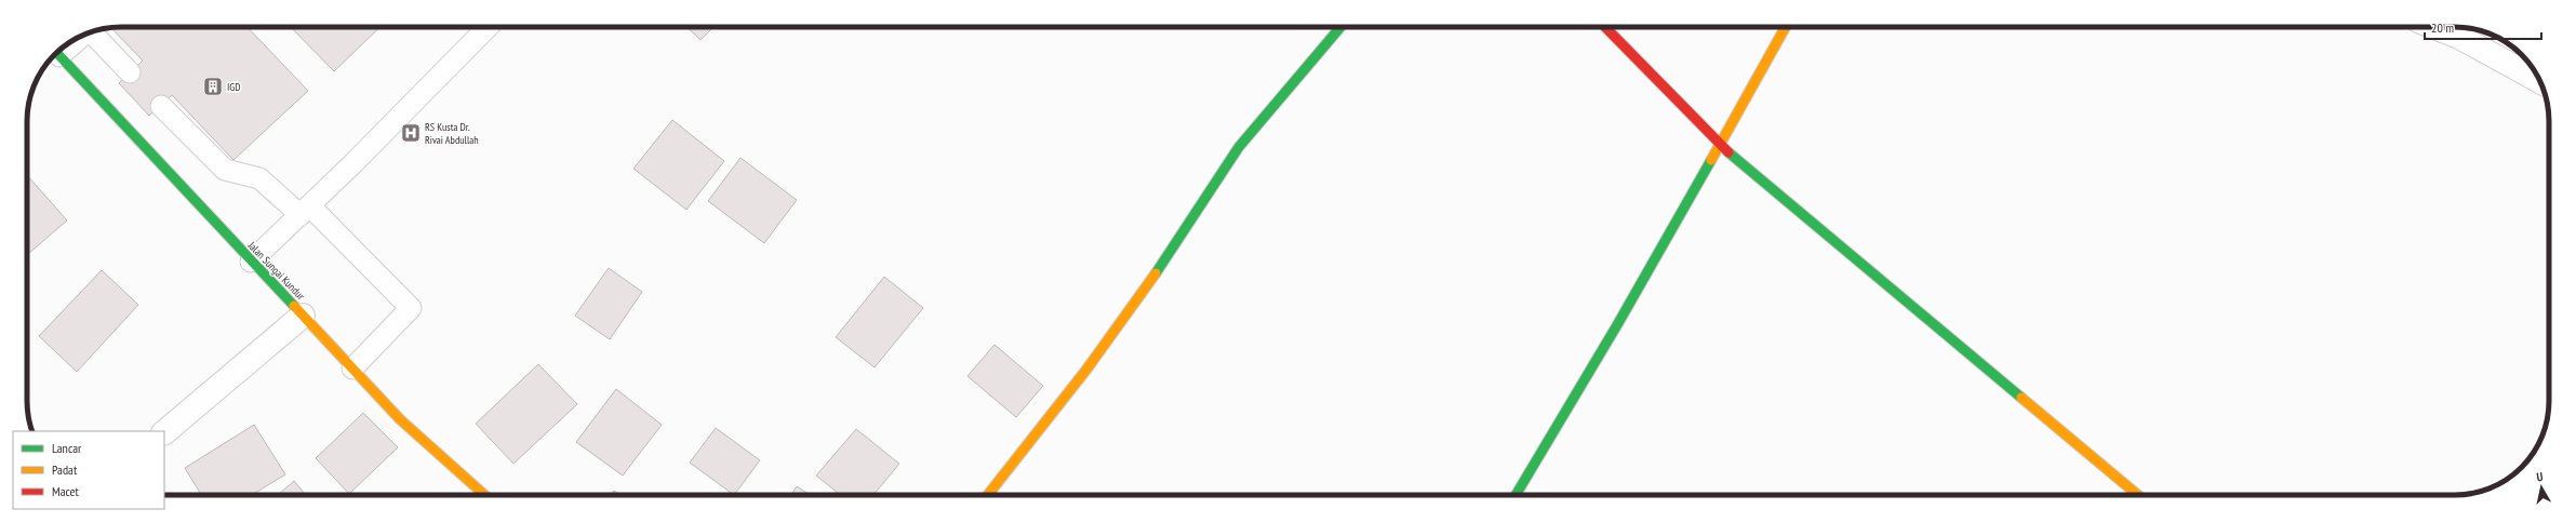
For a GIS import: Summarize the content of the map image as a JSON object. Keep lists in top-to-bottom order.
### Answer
{
  "streets": {
    "street": ["Jalan Sungai Kundur"]
  },
  "places": {
    "building": ["IGD"],
    "hospital": ["RS Kusta Dr. Rivai Abdullah"]
  },
  "legend": ["Lancar", "Padat", "Macet"],
  "scale_bar": "20 m",
  "north": "top"
}
